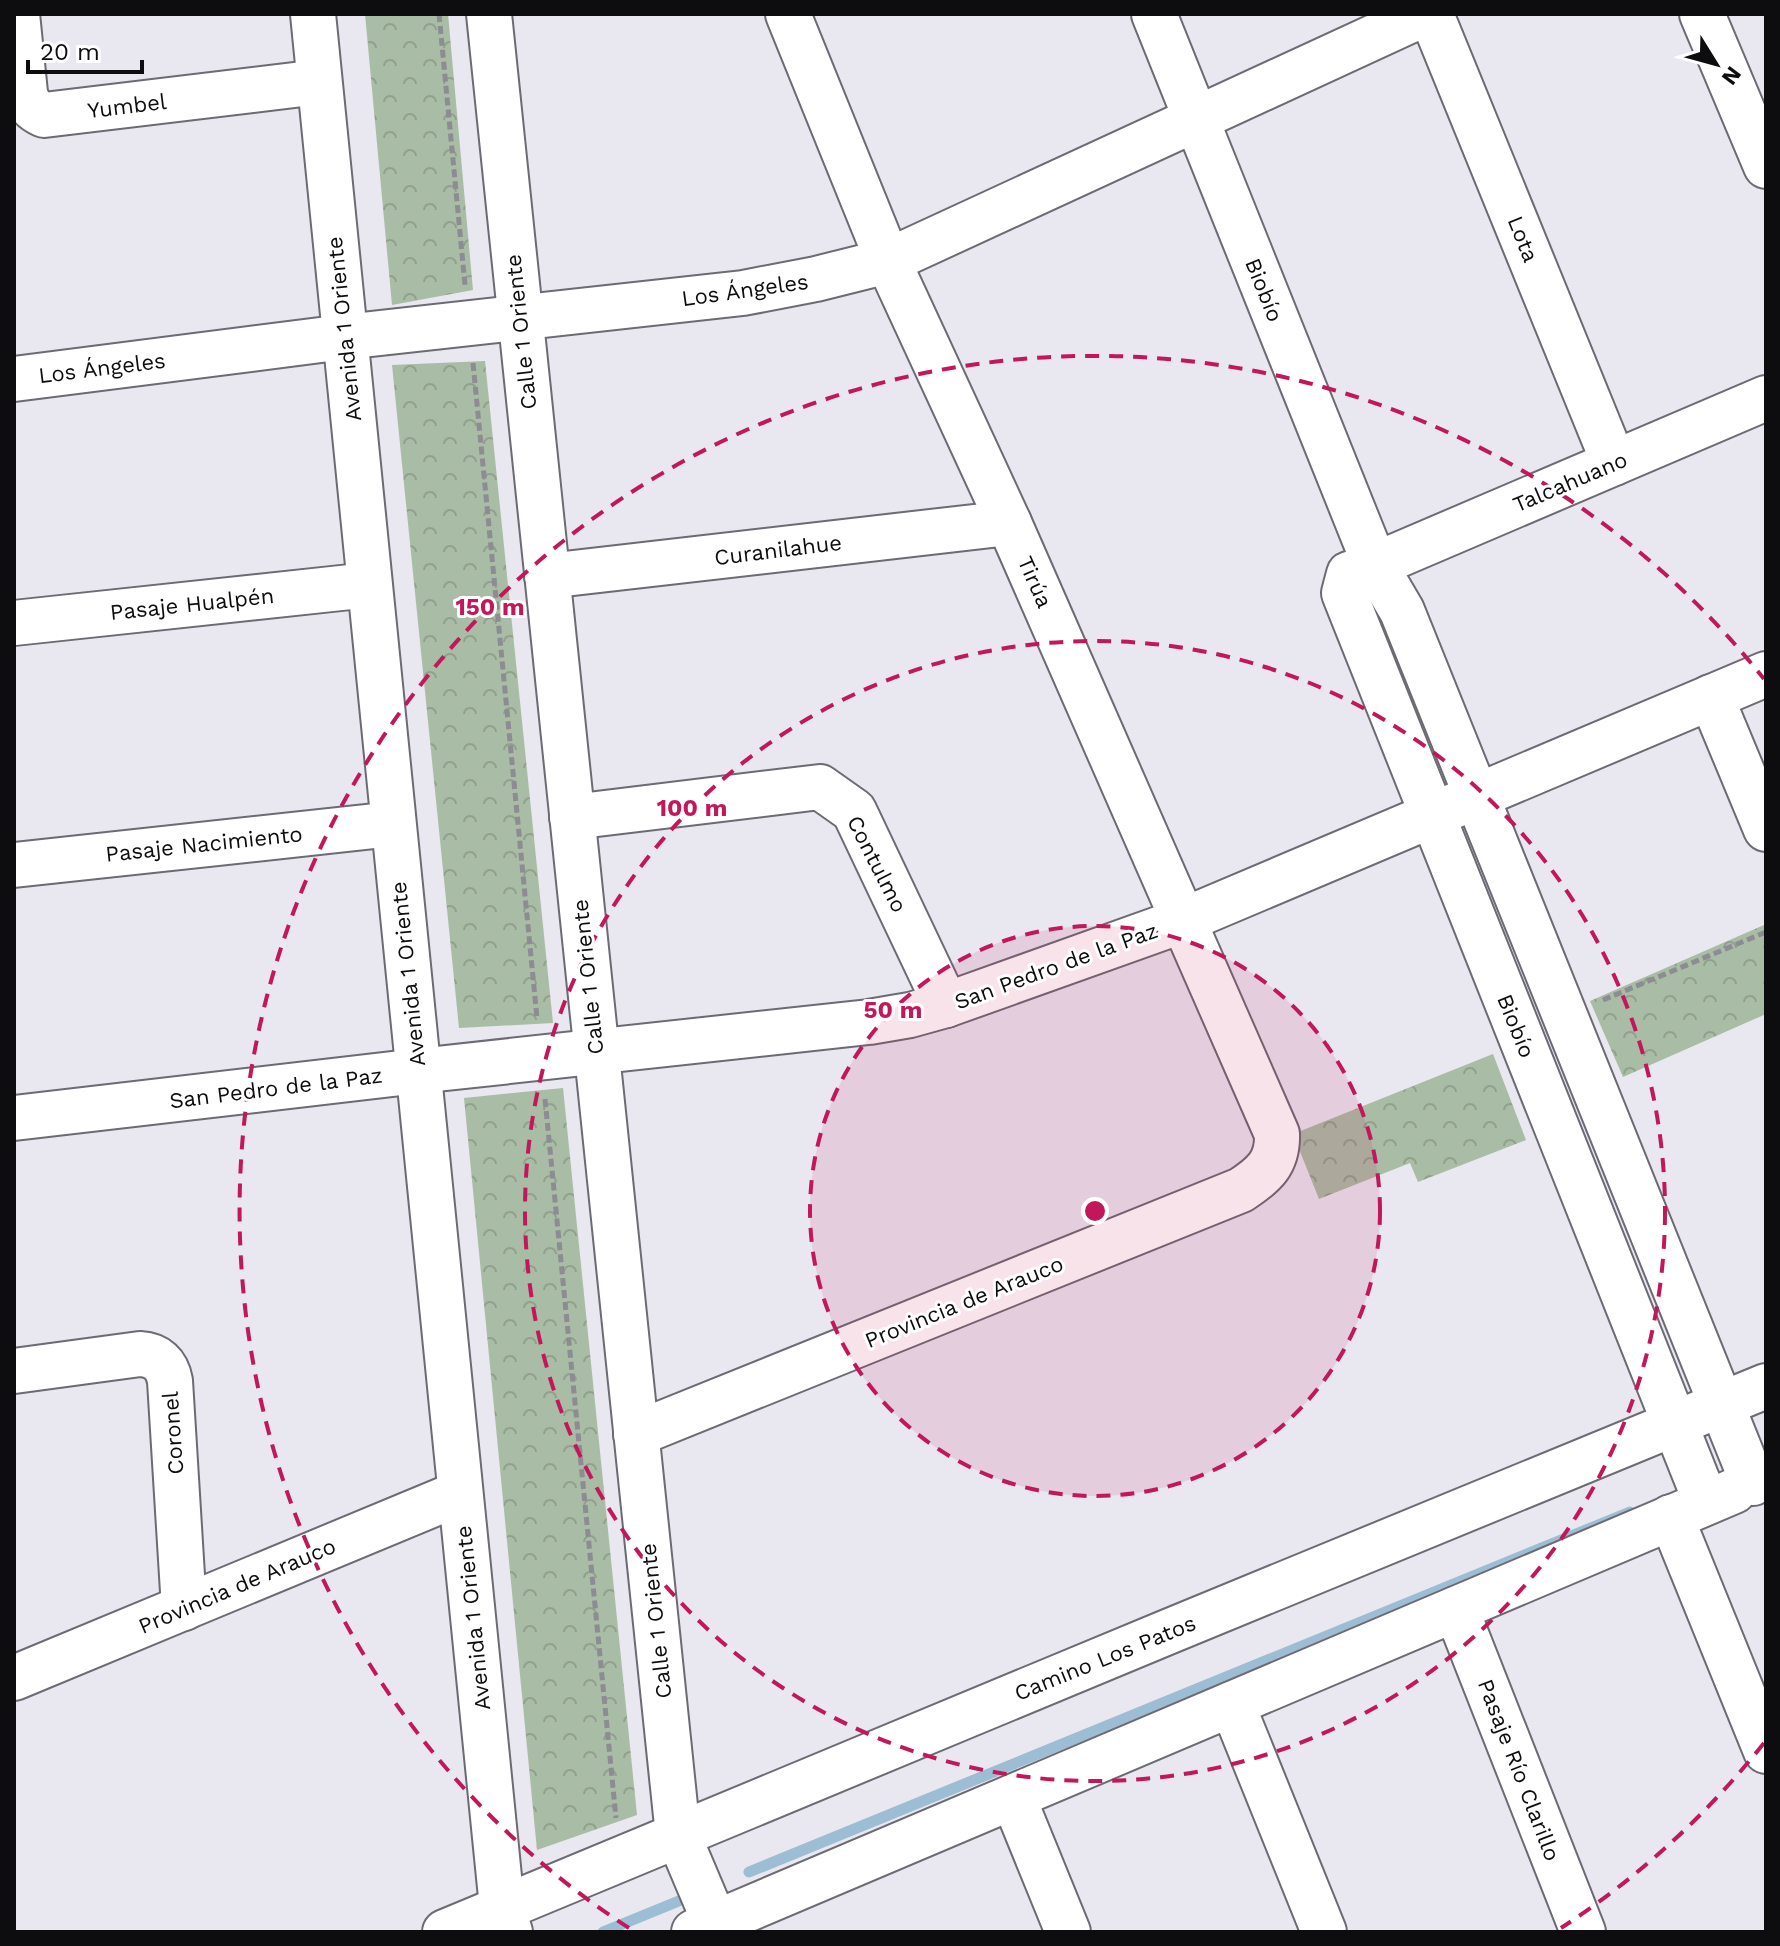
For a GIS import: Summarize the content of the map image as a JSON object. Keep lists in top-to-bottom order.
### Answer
{
  "streets": {
    "street": [
      "Yumbel",
      "Lota",
      "Los Ángeles",
      "Biobío",
      "Avenida 1 Oriente",
      "Calle 1 Oriente",
      "Talcahuano",
      "Curanilahue",
      "Tirúa",
      "Pasaje Hualpén",
      "Pasaje Nacimiento",
      "Contulmo",
      "San Pedro de la Paz",
      "Provincia de Arauco",
      "Coronel",
      "Camino Los Patos",
      "Pasaje Río Clarillo"
    ]
  },
  "crossings": [
    ["Yumbel", "Avenida 1 Oriente"],
    ["Lota", "Talcahuano"],
    ["Los Ángeles", "Biobío"],
    ["Los Ángeles", "Avenida 1 Oriente"],
    ["Los Ángeles", "Calle 1 Oriente"],
    ["Los Ángeles", "Tirúa"],
    ["Biobío", "Talcahuano"],
    ["Biobío", "San Pedro de la Paz"],
    ["Biobío", "Camino Los Patos"],
    ["Avenida 1 Oriente", "Pasaje Hualpén"],
    ["Avenida 1 Oriente", "Pasaje Nacimiento"],
    ["Avenida 1 Oriente", "San Pedro de la Paz"],
    ["Avenida 1 Oriente", "Provincia de Arauco"],
    ["Avenida 1 Oriente", "Camino Los Patos"],
    ["Calle 1 Oriente", "Curanilahue"],
    ["Calle 1 Oriente", "Contulmo"],
    ["Calle 1 Oriente", "San Pedro de la Paz"],
    ["Calle 1 Oriente", "Provincia de Arauco"],
    ["Calle 1 Oriente", "Camino Los Patos"],
    ["Curanilahue", "Tirúa"],
    ["Tirúa", "San Pedro de la Paz"],
    ["Tirúa", "Provincia de Arauco"],
    ["Contulmo", "San Pedro de la Paz"],
    ["Provincia de Arauco", "Coronel"]
  ],
  "scale_bar": "20 m",
  "north": "bottom right",
  "rings": ["150 m", "100 m", "50 m"]
}
